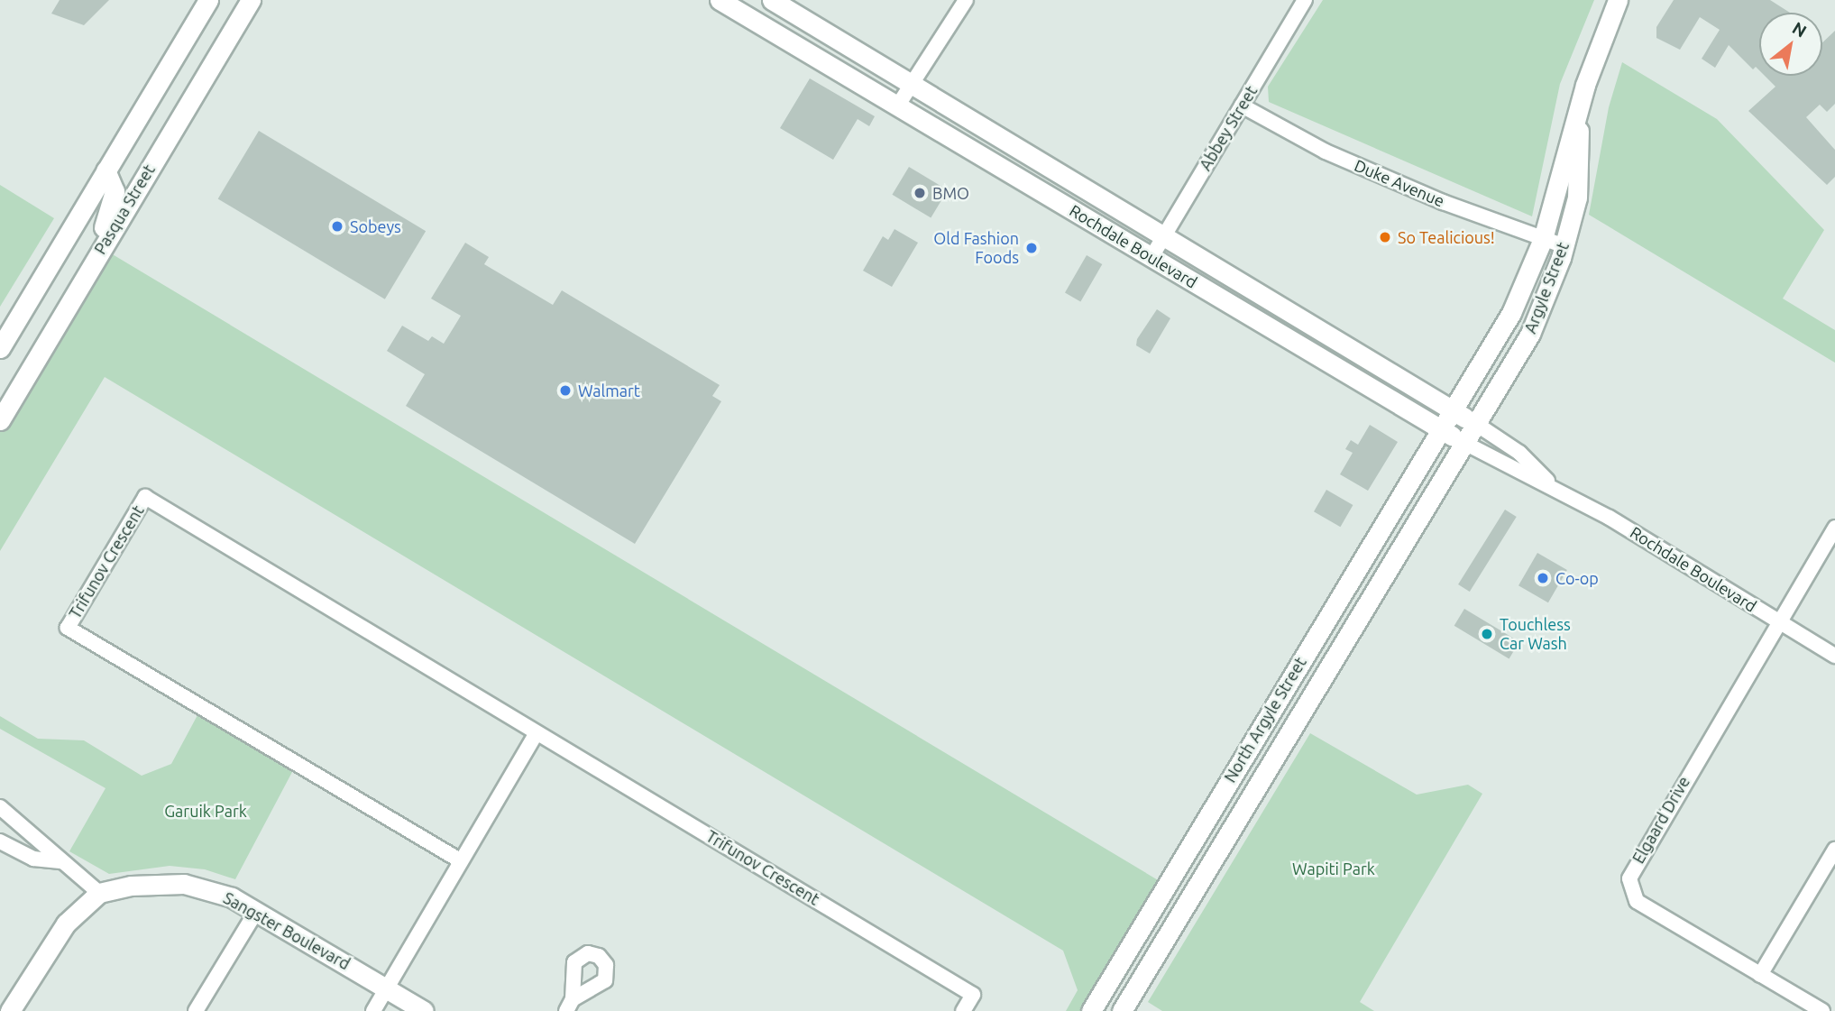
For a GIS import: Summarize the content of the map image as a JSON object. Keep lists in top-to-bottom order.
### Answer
{
  "streets": {
    "street": [
      "Abbey Street",
      "Duke Avenue",
      "Pasqua Street",
      "Rochdale Boulevard",
      "Argyle Street",
      "Trifunov Crescent",
      "North Argyle Street",
      "Elgaard Drive",
      "Sangster Boulevard"
    ]
  },
  "crossings": [
    ["Abbey Street", "Duke Avenue"],
    ["Abbey Street", "Rochdale Boulevard"],
    ["Duke Avenue", "Argyle Street"],
    ["Rochdale Boulevard", "Argyle Street"],
    ["Rochdale Boulevard", "North Argyle Street"],
    ["Rochdale Boulevard", "Elgaard Drive"],
    ["Argyle Street", "North Argyle Street"]
  ],
  "parks": ["Garuik Park", "Wapiti Park"],
  "places": [
    "BMO",
    "Sobeys",
    "So Tealicious!",
    "Old Fashion Foods",
    "Walmart",
    "Co-op",
    "Touchless Car Wash"
  ],
  "north": "top right"
}
